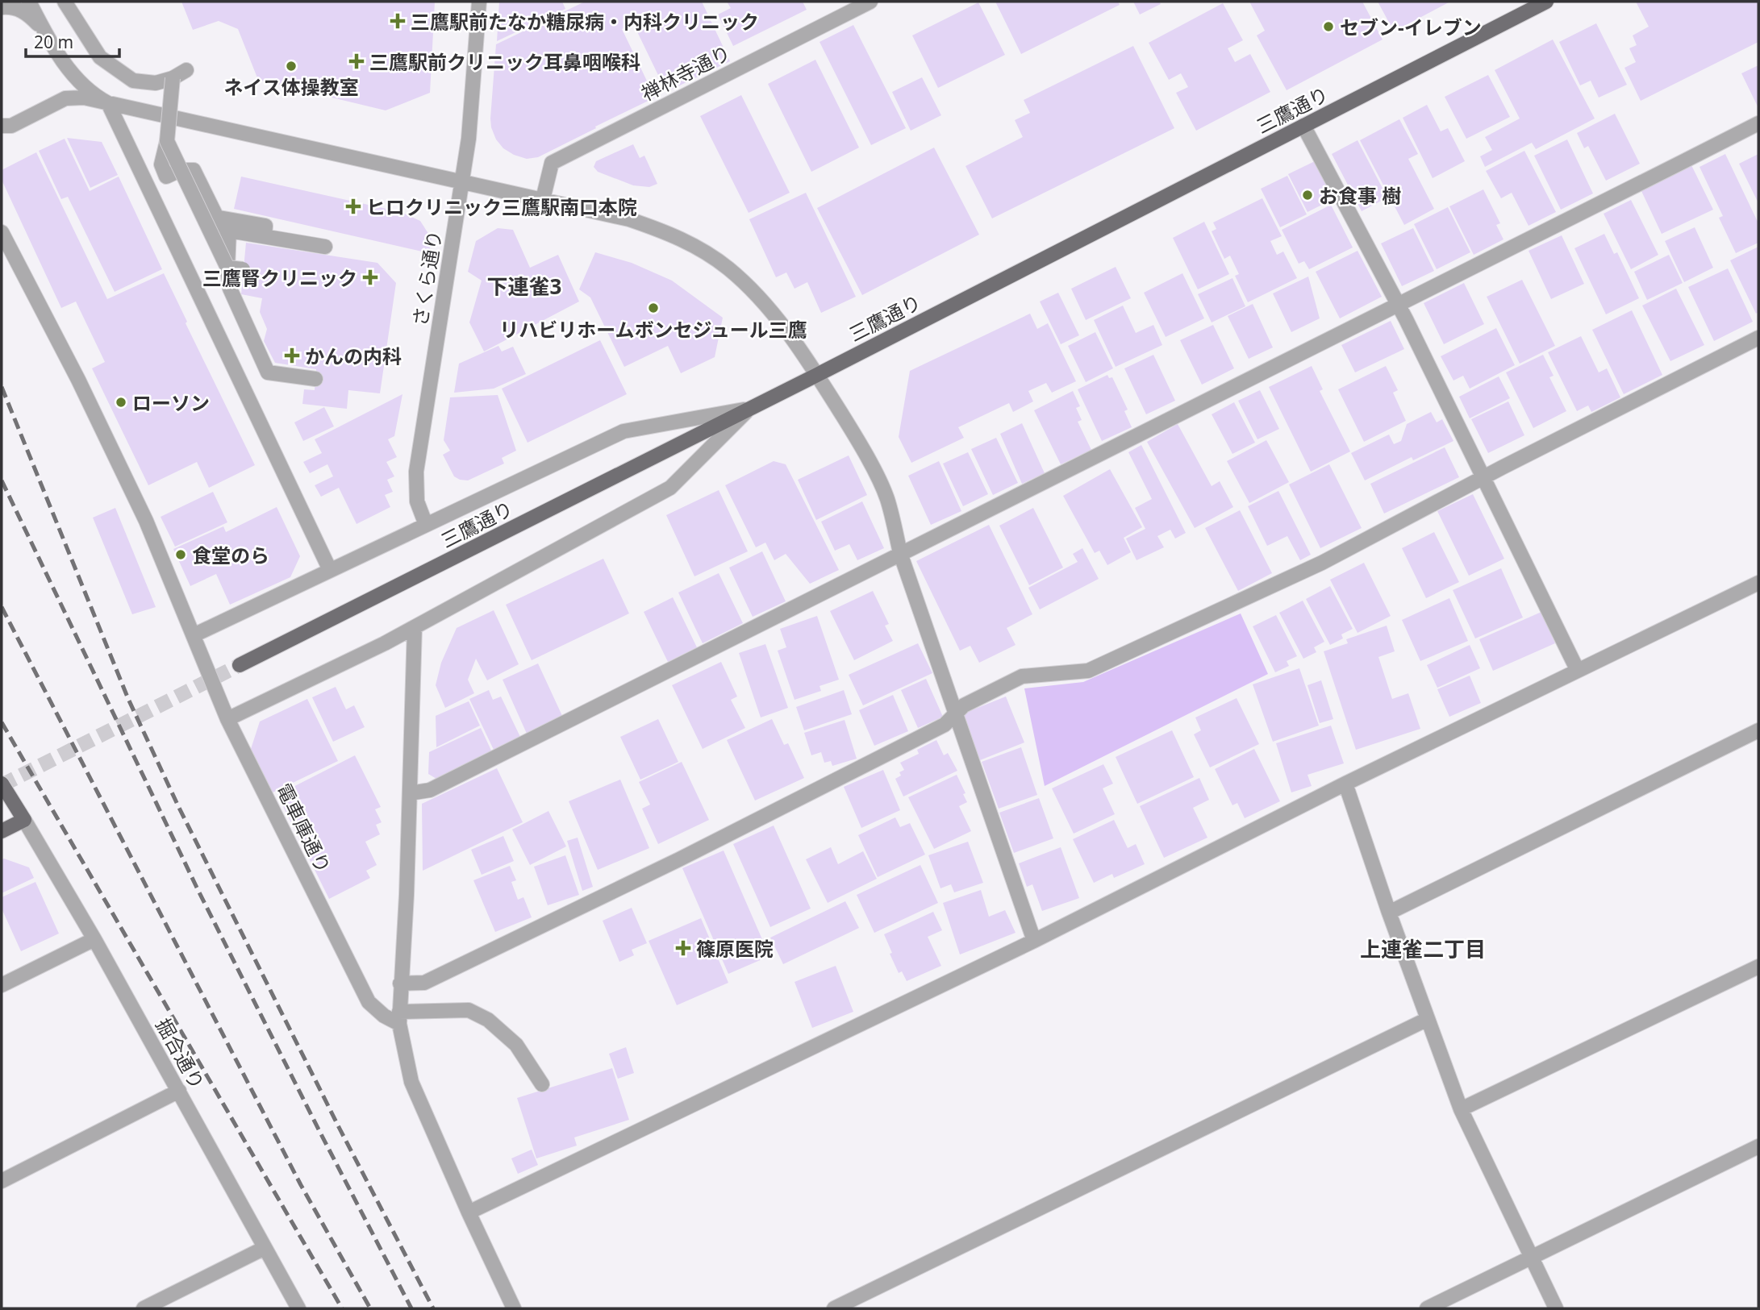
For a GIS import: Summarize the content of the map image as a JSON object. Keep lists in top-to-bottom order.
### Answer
{
  "streets": {
    "main road": ["三鷹通り"],
    "street": [
      "禅林寺通り",
      "さくら通り",
      "電車庫通り",
      "掘合通り"
    ]
  },
  "districts": ["下連雀3", "上連雀二丁目"],
  "places": {
    "health": [
      "三鷹駅前たなか糖尿病・内科クリニック",
      "三鷹駅前クリニック耳鼻咽喉科",
      "ヒロクリニック三鷹駅南口本院",
      "三鷹腎クリニック",
      "かんの内科",
      "篠原医院"
    ],
    "other": [
      "セブン-イレブン",
      "ネイス体操教室",
      "お食事 樹",
      "リハビリホームボンセジュール三鷹",
      "ローソン",
      "食堂のら"
    ]
  },
  "scale_bar": "20 m"
}
